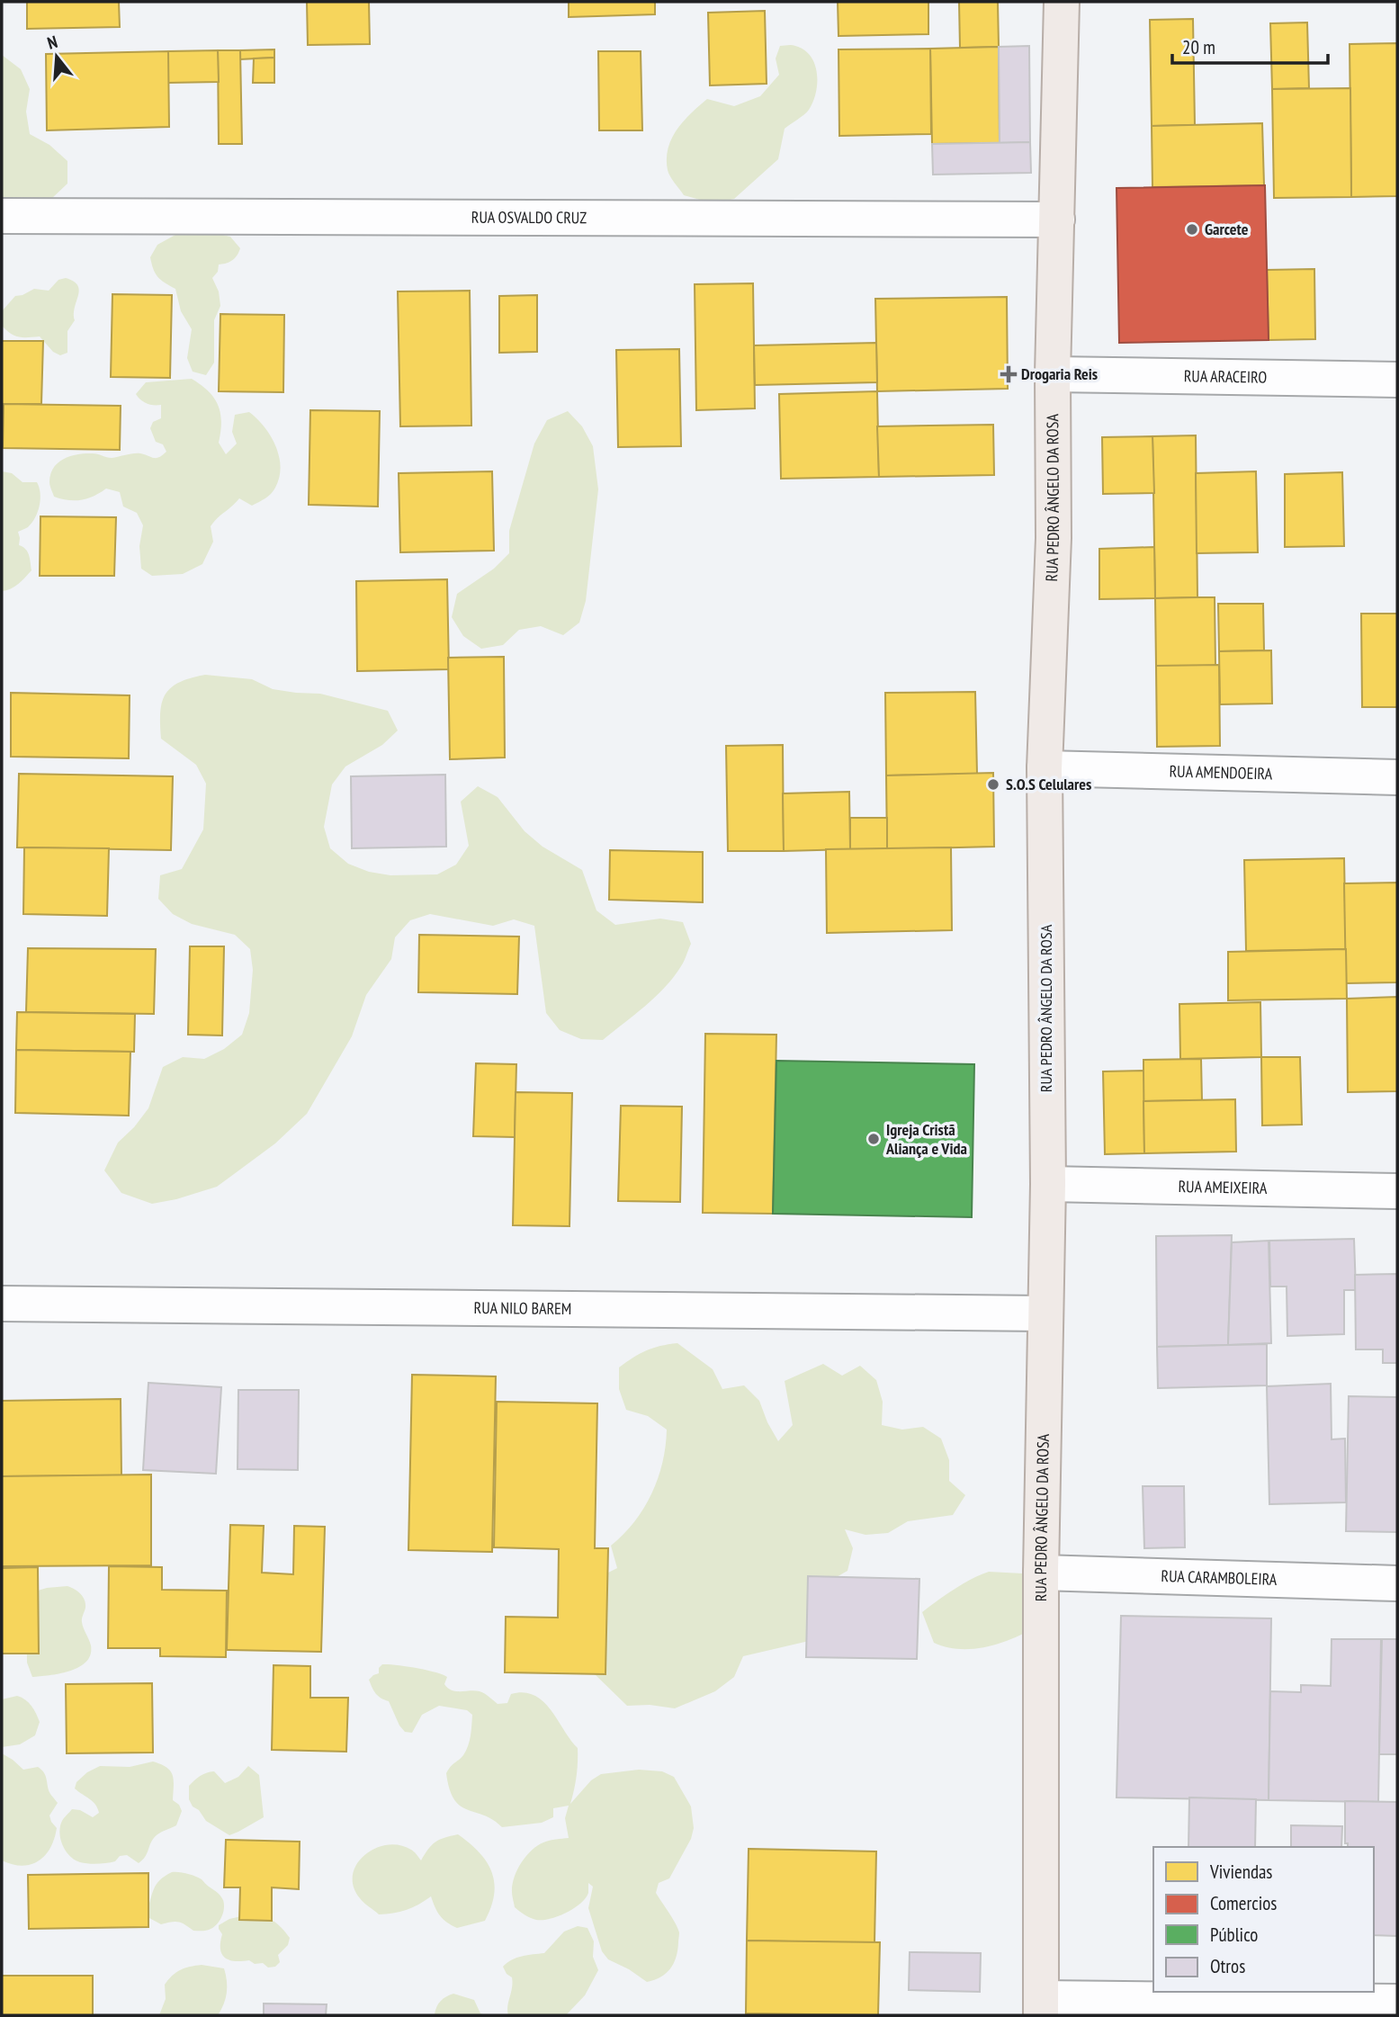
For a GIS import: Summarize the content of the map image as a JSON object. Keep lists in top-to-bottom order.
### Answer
{
  "streets": {
    "main road": ["RUA PEDRO ÂNGELO DA ROSA"],
    "street": [
      "RUA OSVALDO CRUZ",
      "RUA ARACEIRO",
      "RUA AMENDOEIRA",
      "RUA AMEIXEIRA",
      "RUA NILO BAREM",
      "RUA CARAMBOLEIRA"
    ]
  },
  "crossings": [
    ["RUA OSVALDO CRUZ", "RUA PEDRO ÂNGELO DA ROSA"],
    ["RUA ARACEIRO", "RUA PEDRO ÂNGELO DA ROSA"],
    ["RUA PEDRO ÂNGELO DA ROSA", "RUA AMENDOEIRA"],
    ["RUA PEDRO ÂNGELO DA ROSA", "RUA AMEIXEIRA"],
    ["RUA PEDRO ÂNGELO DA ROSA", "RUA NILO BAREM"],
    ["RUA PEDRO ÂNGELO DA ROSA", "RUA CARAMBOLEIRA"]
  ],
  "places": {
    "other": ["Garcete", "S.O.S Celulares", "Igreja Cristã Aliança e Vida"],
    "health": ["Drogaria Reis"]
  },
  "legend": [
    "Viviendas",
    "Comercios",
    "Público",
    "Otros"
  ],
  "scale_bar": "20 m",
  "north": "top"
}
